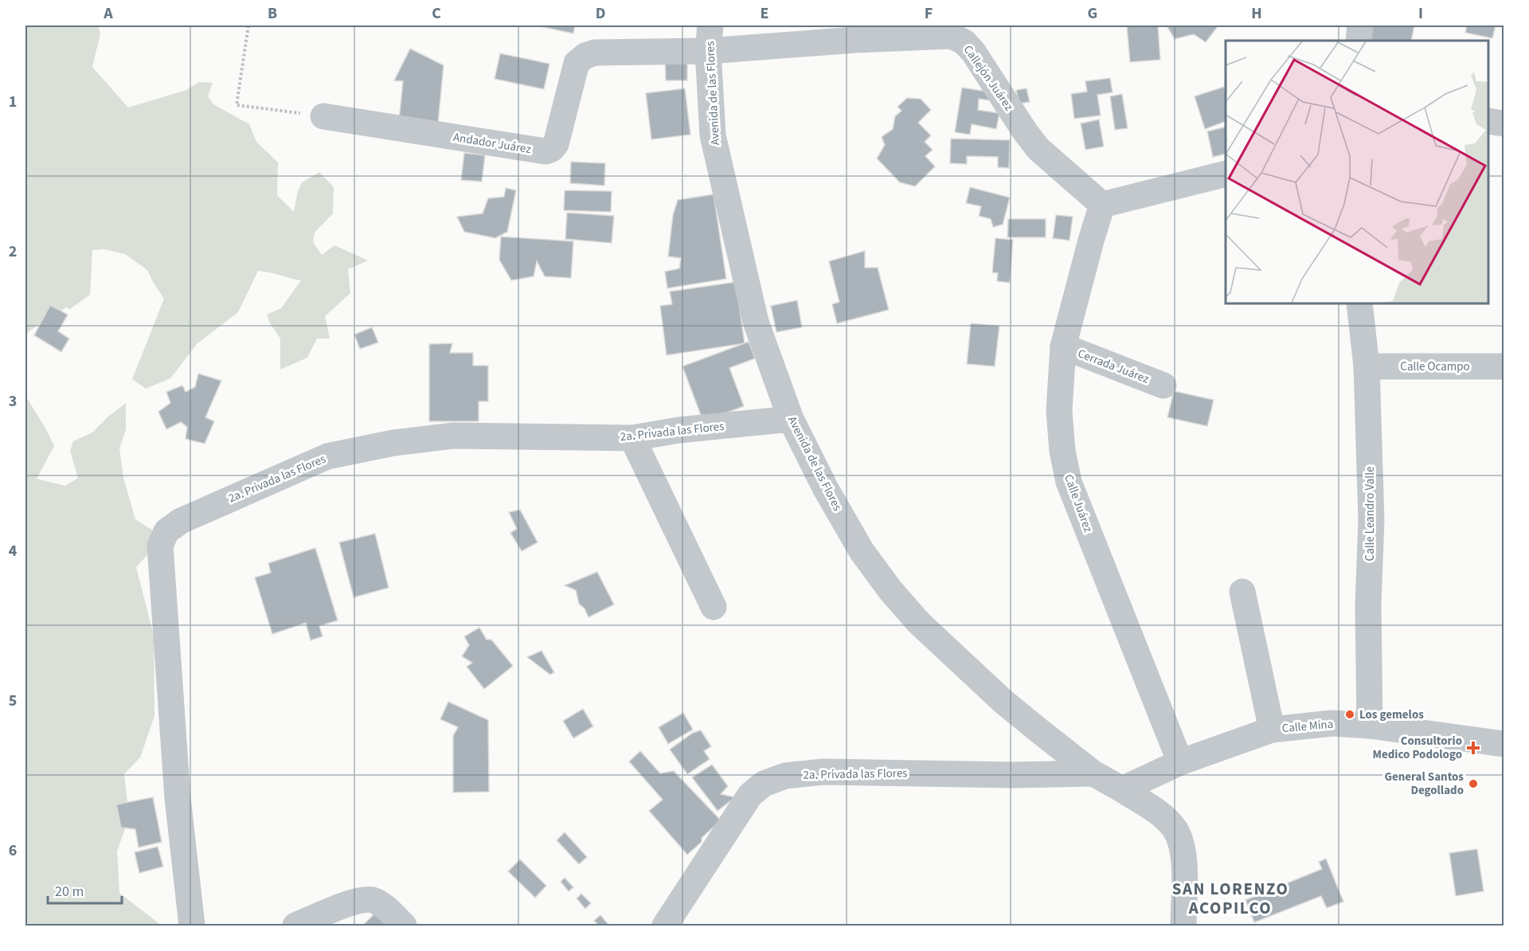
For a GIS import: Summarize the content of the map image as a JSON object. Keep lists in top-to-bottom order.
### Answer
{
  "streets": {
    "street": [
      "Callejón Juárez",
      "Avenida de las Flores",
      "Andador Juárez",
      "Cerrada Juárez",
      "Calle Ocampo",
      "2a. Privada las Flores",
      "Calle Juárez",
      "Calle Leandro Valle",
      "Calle Mina"
    ]
  },
  "crossings": [
    ["Callejón Juárez", "Avenida de las Flores"],
    ["Callejón Juárez", "Andador Juárez"],
    ["Callejón Juárez", "Calle Juárez"],
    ["Avenida de las Flores", "Andador Juárez"],
    ["Avenida de las Flores", "2a. Privada las Flores"],
    ["Avenida de las Flores", "Calle Mina"],
    ["Cerrada Juárez", "Calle Juárez"],
    ["Calle Ocampo", "Calle Leandro Valle"],
    ["Calle Juárez", "Calle Mina"],
    ["Calle Leandro Valle", "Calle Mina"]
  ],
  "districts": ["SAN LORENZO ACOPILCO"],
  "places": {
    "other": ["Los gemelos", "General Santos Degollado"],
    "health": ["Consultorio Medico Podologo"]
  },
  "scale_bar": "20 m",
  "grid": {
    "columns": [
      "A",
      "B",
      "C",
      "D",
      "E",
      "F",
      "G",
      "H",
      "I"
    ],
    "rows": [
      "1",
      "2",
      "3",
      "4",
      "5",
      "6"
    ]
  }
}
